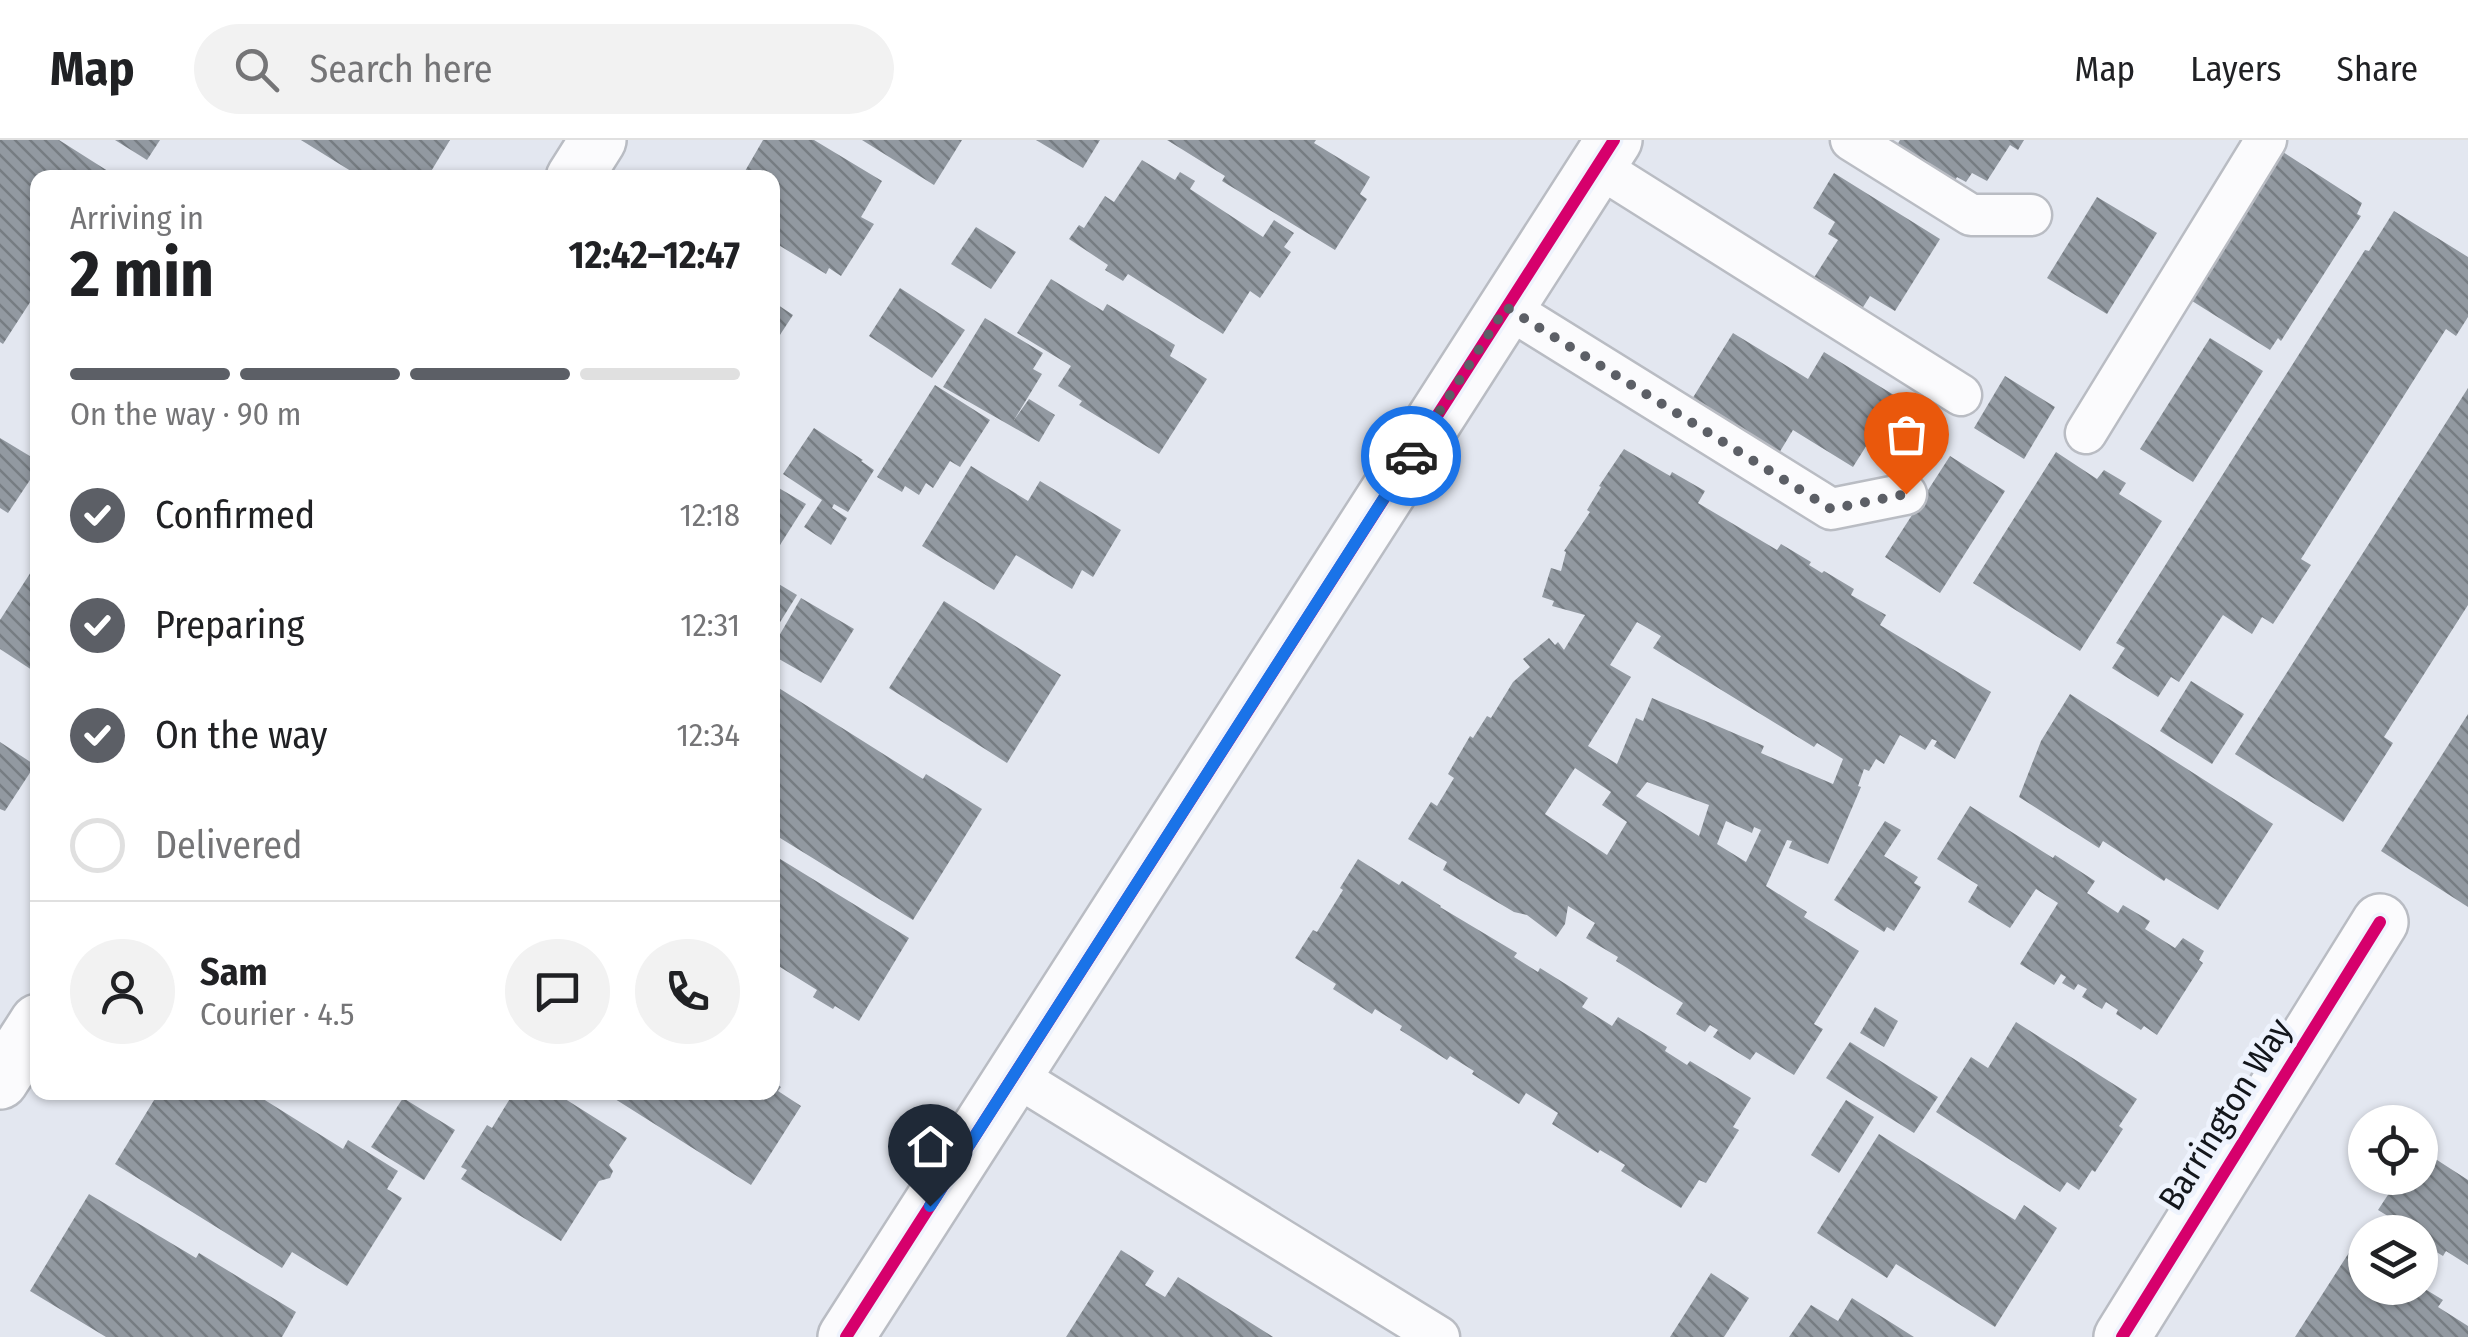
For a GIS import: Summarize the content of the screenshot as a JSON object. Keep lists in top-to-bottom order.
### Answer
{
  "streets": {
    "main road": ["Barrington Way"]
  },
  "page": {
    "header": "Map",
    "search": "Search here",
    "nav": ["Map", "Layers", "Share"],
    "heading": ["2 min", "Arriving in", "12:42–12:47"],
    "panel": ["Sam", "Courier · 4.5"],
    "bar": "On the way · 90 m",
    "list": [
      ["Confirmed", "12:18"],
      ["Preparing", "12:31"],
      ["On the way", "12:34"],
      "Delivered"
    ]
  }
}
